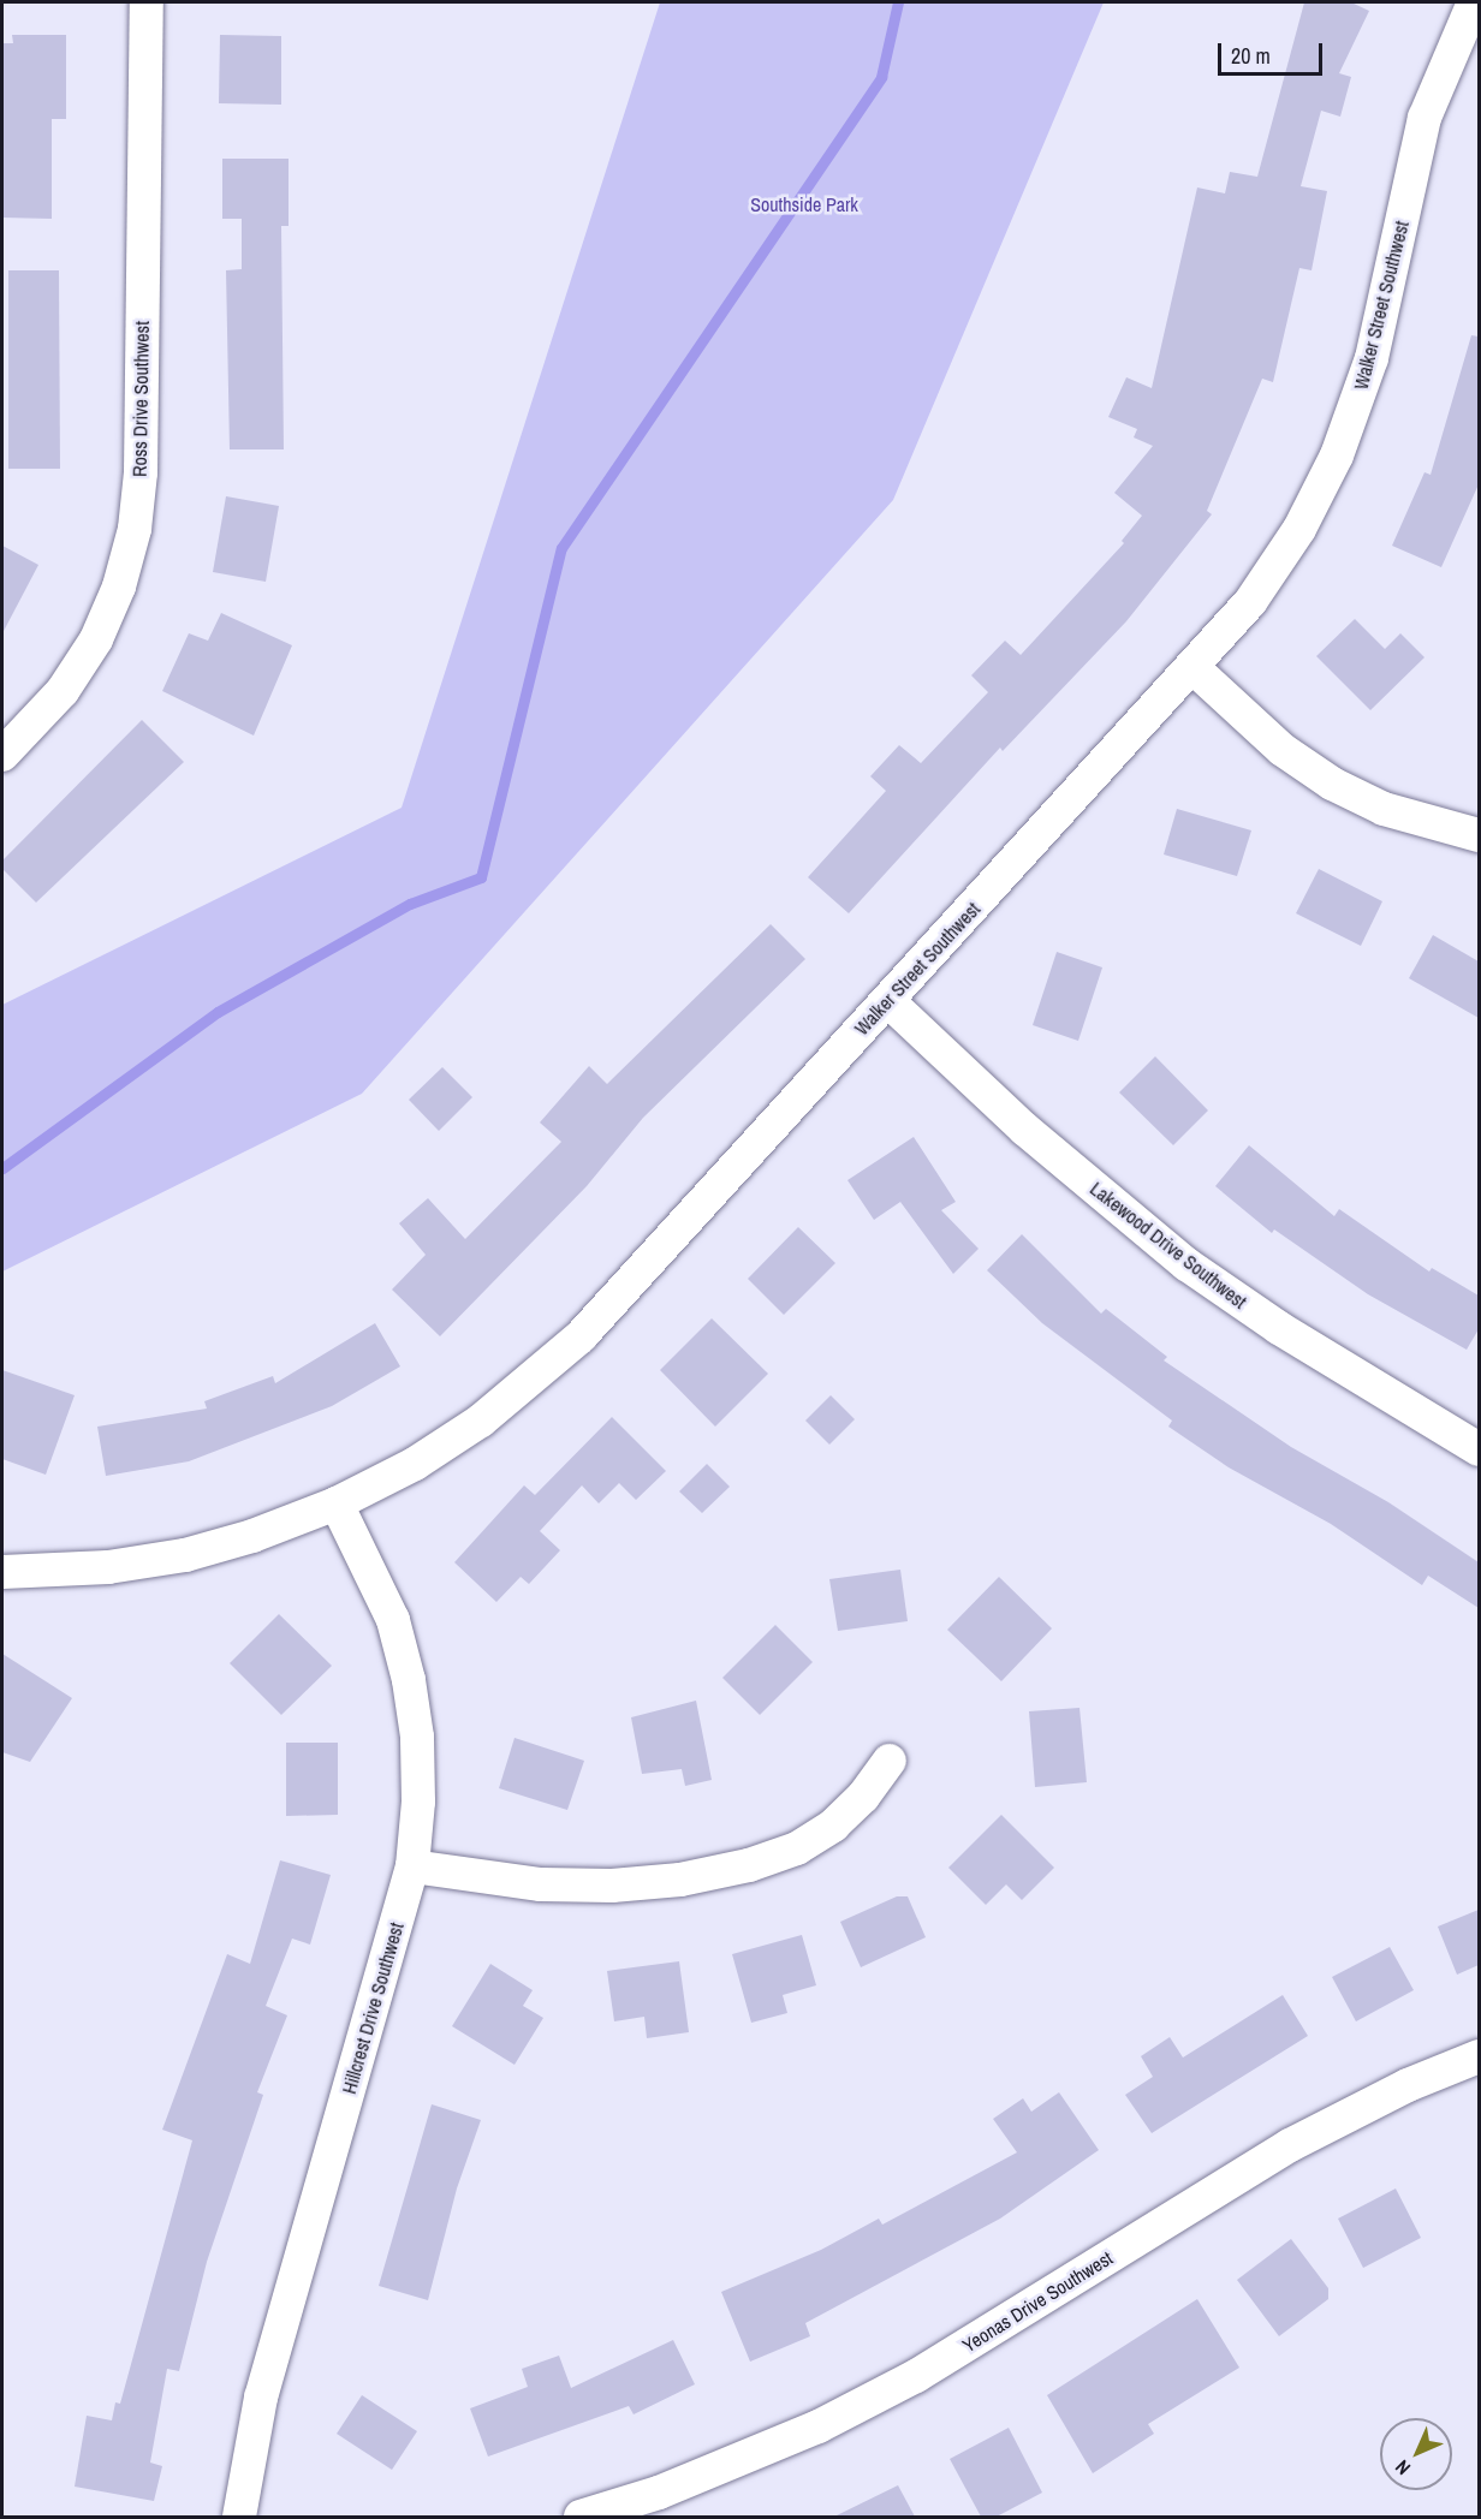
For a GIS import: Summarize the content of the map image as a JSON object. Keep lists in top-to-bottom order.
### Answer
{
  "streets": {
    "street": [
      "Walker Street Southwest",
      "Ross Drive Southwest",
      "Lakewood Drive Southwest",
      "Hillcrest Drive Southwest",
      "Yeonas Drive Southwest"
    ]
  },
  "crossings": [
    ["Walker Street Southwest", "Lakewood Drive Southwest"],
    ["Walker Street Southwest", "Hillcrest Drive Southwest"]
  ],
  "parks": ["Southside Park"],
  "scale_bar": "20 m",
  "north": "bottom left"
}
